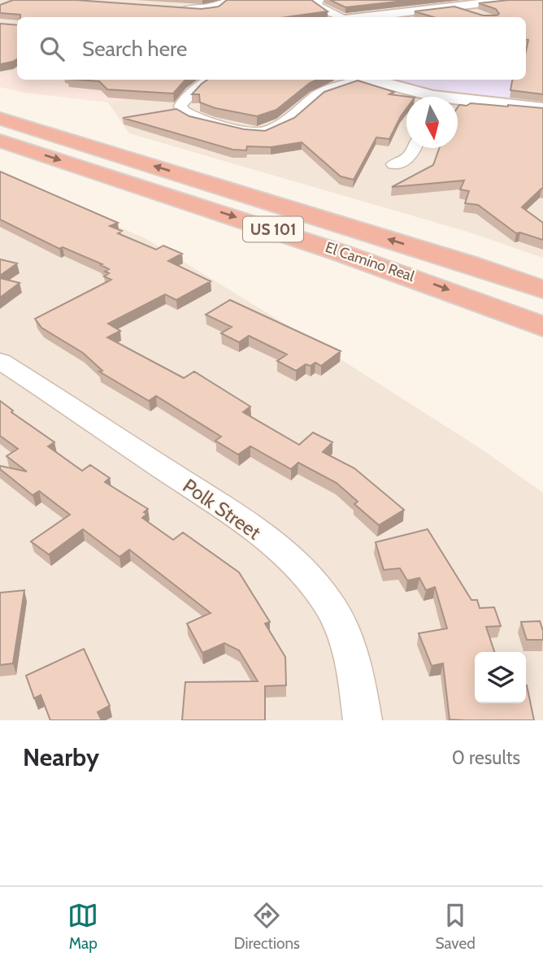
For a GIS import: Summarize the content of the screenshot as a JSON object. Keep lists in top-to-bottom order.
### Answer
{
  "streets": {
    "highway": ["US 101", "El Camino Real"],
    "street": ["Polk Street"]
  },
  "north": "bottom",
  "page": {
    "search": "Search here",
    "heading": ["Nearby", "0 results"],
    "nav": ["Map", "Directions", "Saved"]
  }
}
